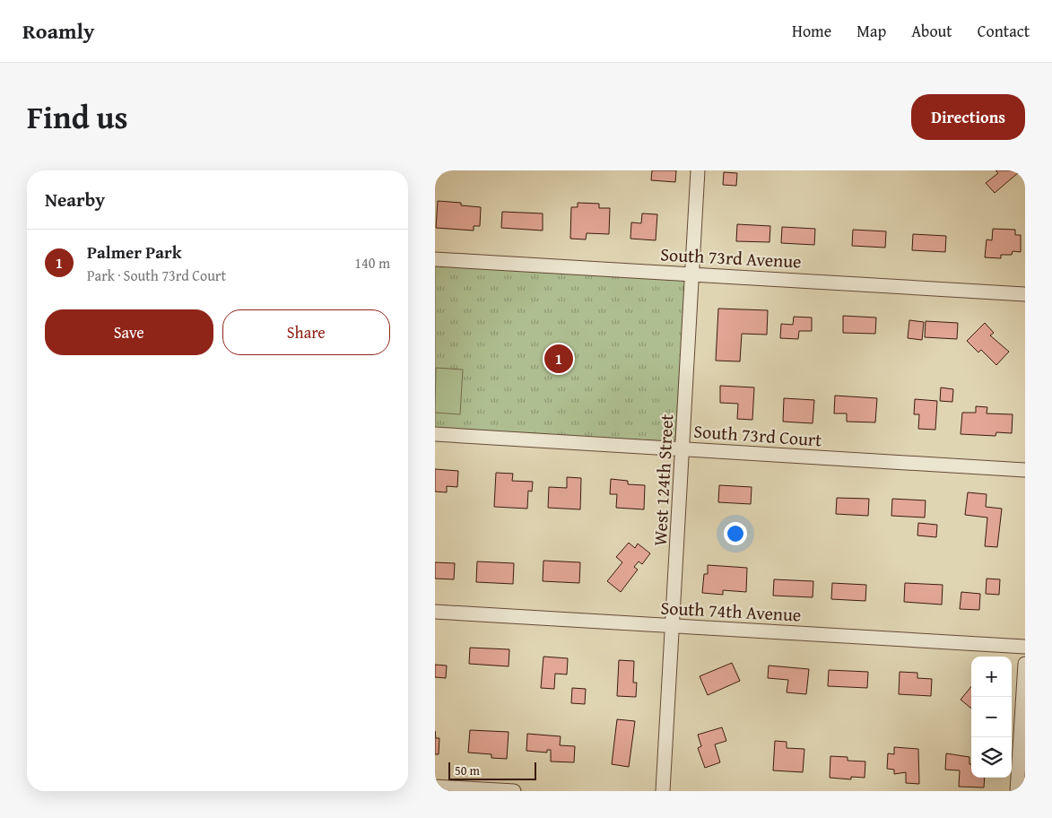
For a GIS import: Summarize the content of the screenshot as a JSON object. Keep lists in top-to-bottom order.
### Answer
{
  "streets": {
    "street": [
      "South 73rd Avenue",
      "South 73rd Court",
      "West 124th Street",
      "South 74th Avenue"
    ]
  },
  "crossings": [
    ["South 73rd Avenue", "West 124th Street"],
    ["South 73rd Court", "West 124th Street"],
    ["West 124th Street", "South 74th Avenue"]
  ],
  "scale_bar": "50 m",
  "page": {
    "header": "Roamly",
    "nav": [
      "Home",
      "Map",
      "About",
      "Contact"
    ],
    "title": "Find us",
    "buttons": [
      "Directions",
      ["Save", "Share"]
    ],
    "heading": "Nearby",
    "list": [
      {
        "mark": "1",
        "name": "Palmer Park",
        "note": "Park · South 73rd Court",
        "value": "140 m"
      }
    ],
    "pins": "1",
    "map_buttons": ["+", "−"],
    "scale": "50 m"
  }
}
